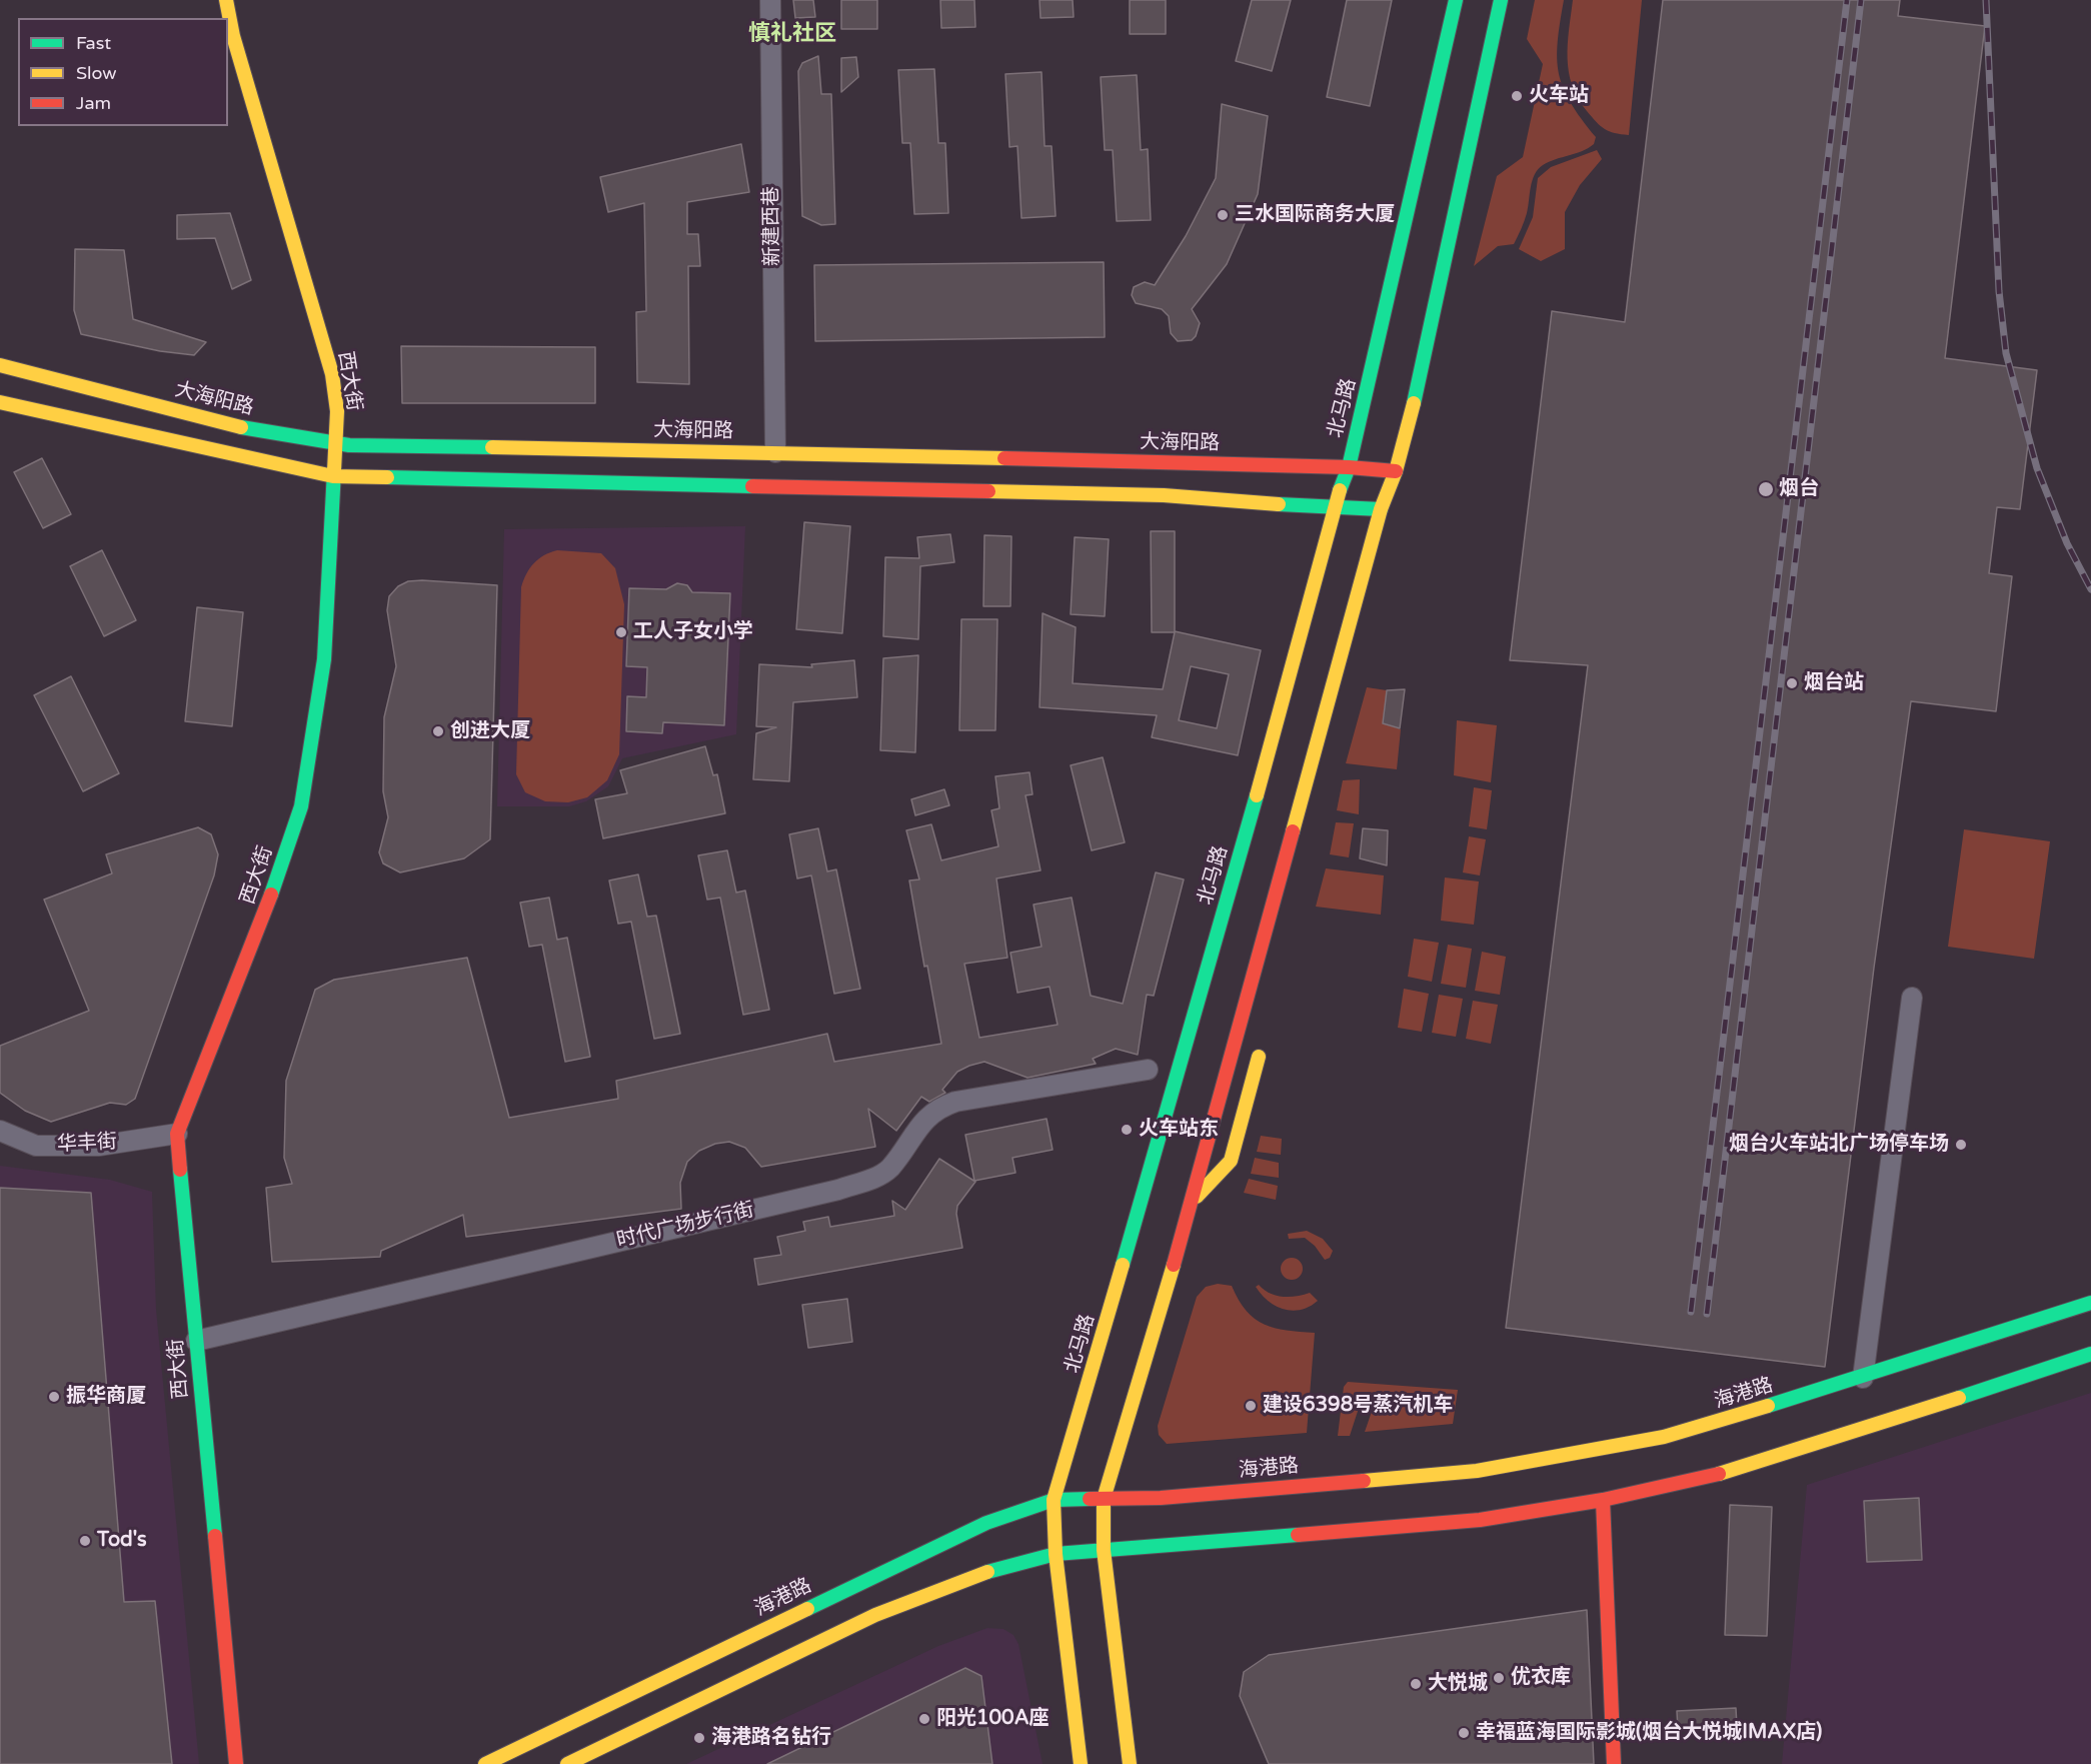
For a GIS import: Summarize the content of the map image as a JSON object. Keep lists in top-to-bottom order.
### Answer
{
  "streets": {
    "main road": [
      "西大街",
      "大海阳路",
      "北马路",
      "海港路"
    ],
    "street": ["新建西巷", "华丰街", "时代广场步行街"]
  },
  "crossings": [
    ["新建西巷", "大海阳路"],
    ["西大街", "大海阳路"],
    ["西大街", "华丰街"],
    ["西大街", "时代广场步行街"],
    ["大海阳路", "北马路"],
    ["北马路", "海港路"]
  ],
  "districts": ["慎礼社区"],
  "places": [
    "火车站",
    "三水国际商务大厦",
    "烟台",
    "工人子女小学",
    "烟台站",
    "创进大厦",
    "火车站东",
    "烟台火车站北广场停车场",
    "振华商厦",
    "建设6398号蒸汽机车",
    "Tod's",
    "优衣库",
    "大悦城",
    "阳光100A座",
    "幸福蓝海国际影城(烟台大悦城IMAX店)",
    "海港路名钻行"
  ],
  "legend": ["Fast", "Slow", "Jam"]
}
